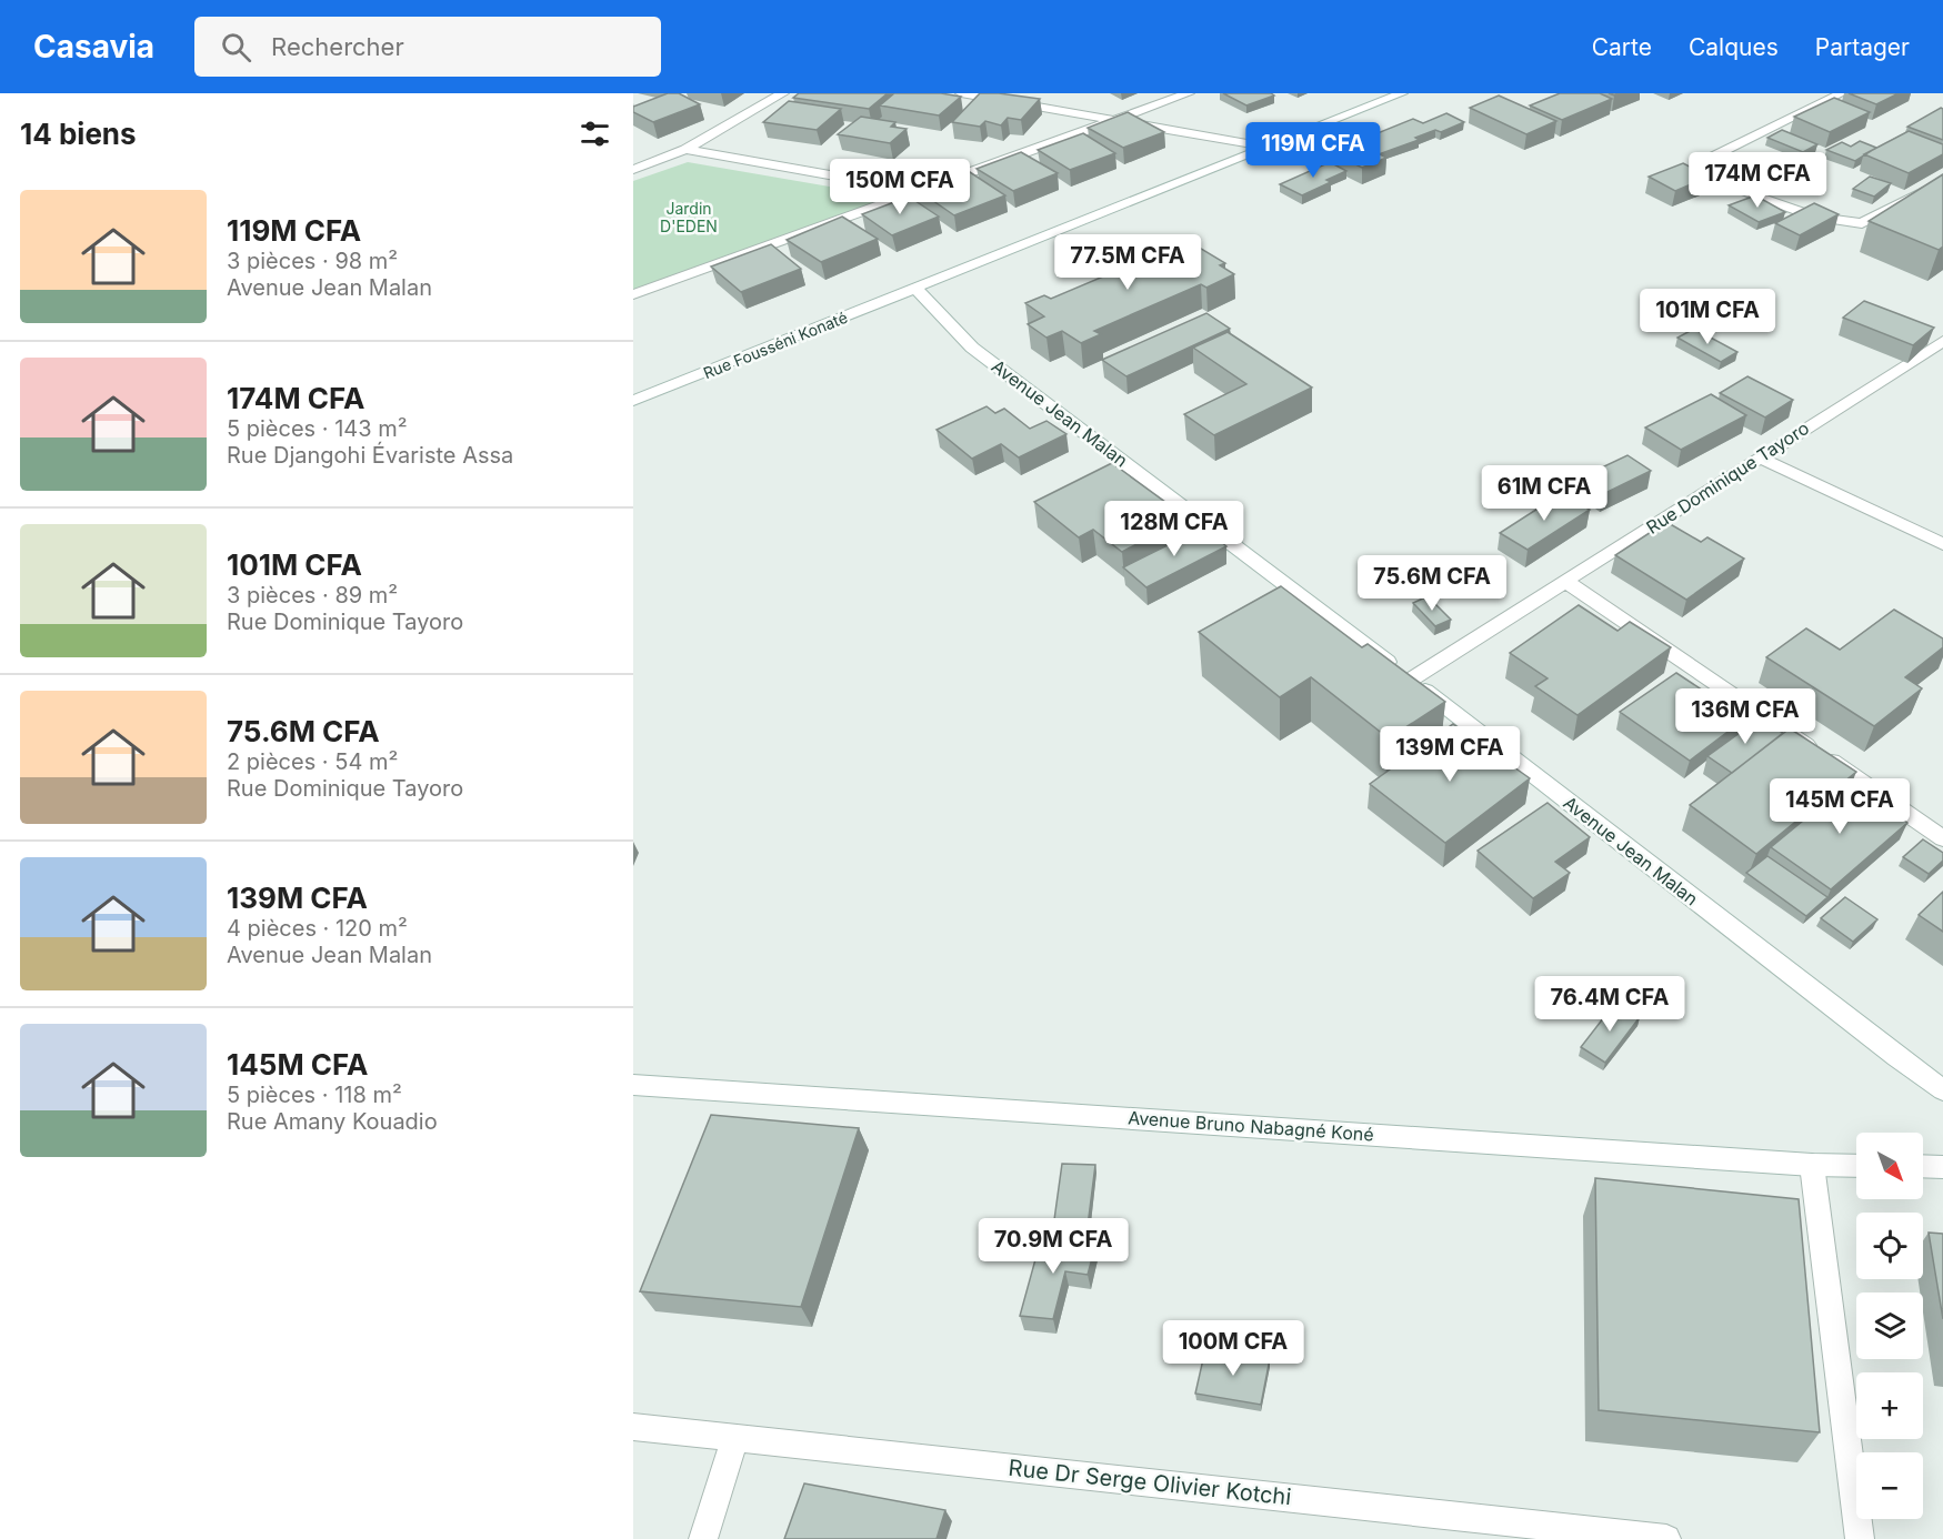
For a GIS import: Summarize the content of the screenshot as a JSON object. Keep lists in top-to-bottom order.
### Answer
{
  "streets": {
    "street": [
      "Rue Fousséni Konaté",
      "Avenue Jean Malan",
      "Rue Dominique Tayoro",
      "Avenue Bruno Nabagné Koné",
      "Rue Dr Serge Olivier Kotchi"
    ]
  },
  "crossings": [
    ["Rue Fousséni Konaté", "Avenue Jean Malan"],
    ["Avenue Jean Malan", "Rue Dominique Tayoro"]
  ],
  "parks": ["Jardin D'EDEN"],
  "north": "bottom right",
  "page": {
    "header": "Casavia",
    "search": "Rechercher",
    "nav": ["Carte", "Calques", "Partager"],
    "heading": "14 biens",
    "price": [
      "119M CFA",
      "174M CFA",
      "150M CFA",
      "77.5M CFA",
      "101M CFA",
      "61M CFA",
      "128M CFA",
      "75.6M CFA",
      "136M CFA",
      "139M CFA",
      "145M CFA",
      "76.4M CFA",
      "70.9M CFA",
      "100M CFA"
    ],
    "list": [
      {
        "name": "119M CFA",
        "note": "3 pièces · 98 m² · Avenue Jean Malan"
      },
      {
        "name": "174M CFA",
        "note": "5 pièces · 143 m² · Rue Djangohi Évariste Assa"
      },
      {
        "name": "101M CFA",
        "note": "3 pièces · 89 m² · Rue Dominique Tayoro"
      },
      {
        "name": "75.6M CFA",
        "note": "2 pièces · 54 m² · Rue Dominique Tayoro"
      },
      {
        "name": "139M CFA",
        "note": "4 pièces · 120 m² · Avenue Jean Malan"
      },
      {
        "name": "145M CFA",
        "note": "5 pièces · 118 m² · Rue Amany Kouadio"
      }
    ],
    "map_buttons": ["+", "−"]
  }
}
